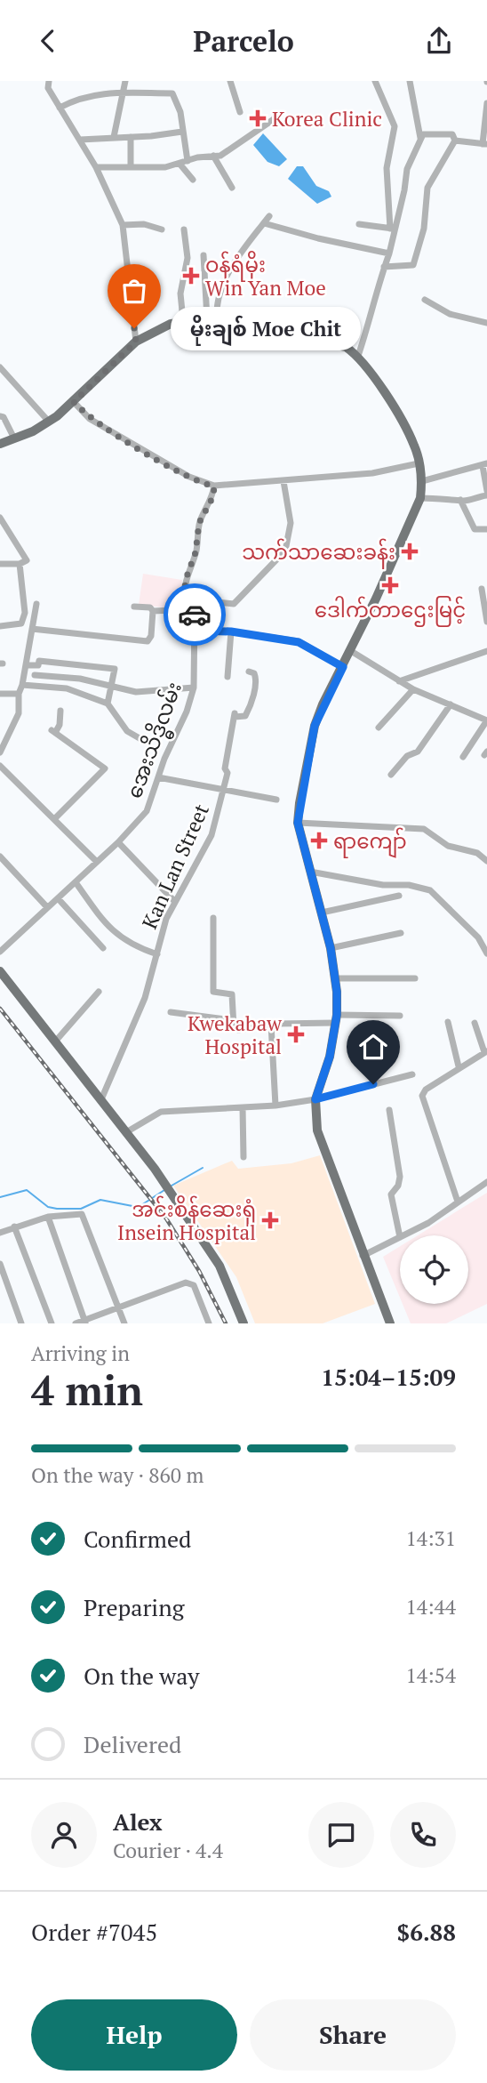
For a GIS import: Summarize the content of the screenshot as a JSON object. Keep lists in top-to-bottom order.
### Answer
{
  "streets": {
    "street": ["အေးသိဒ္ဓိလမ်း", "Kan Lan Street"]
  },
  "places": {
    "health": [
      "Korea Clinic",
      "ဝန်ရံမိုး Win Yan Moe",
      "သက်သာဆေးခန်း",
      "ဒေါက်တာဌေးမြင့်",
      "ရာကျော်",
      "Kwekabaw Hospital",
      "အင်းစိန်ဆေးရုံ Insein Hospital"
    ],
    "other": ["မိုးချစ် Moe Chit"]
  },
  "page": {
    "header": "Parcelo",
    "bubble": "မိုးချစ် Moe Chit",
    "heading": ["4 min", "Arriving in", "15:04–15:09"],
    "panel": [
      "Alex",
      "Courier · 4.4",
      "Order #7045",
      "$6.88"
    ],
    "bar": "On the way · 860 m",
    "list": [
      ["Confirmed", "14:31"],
      ["Preparing", "14:44"],
      ["On the way", "14:54"],
      "Delivered"
    ],
    "buttons": ["Help", "Share"]
  }
}
